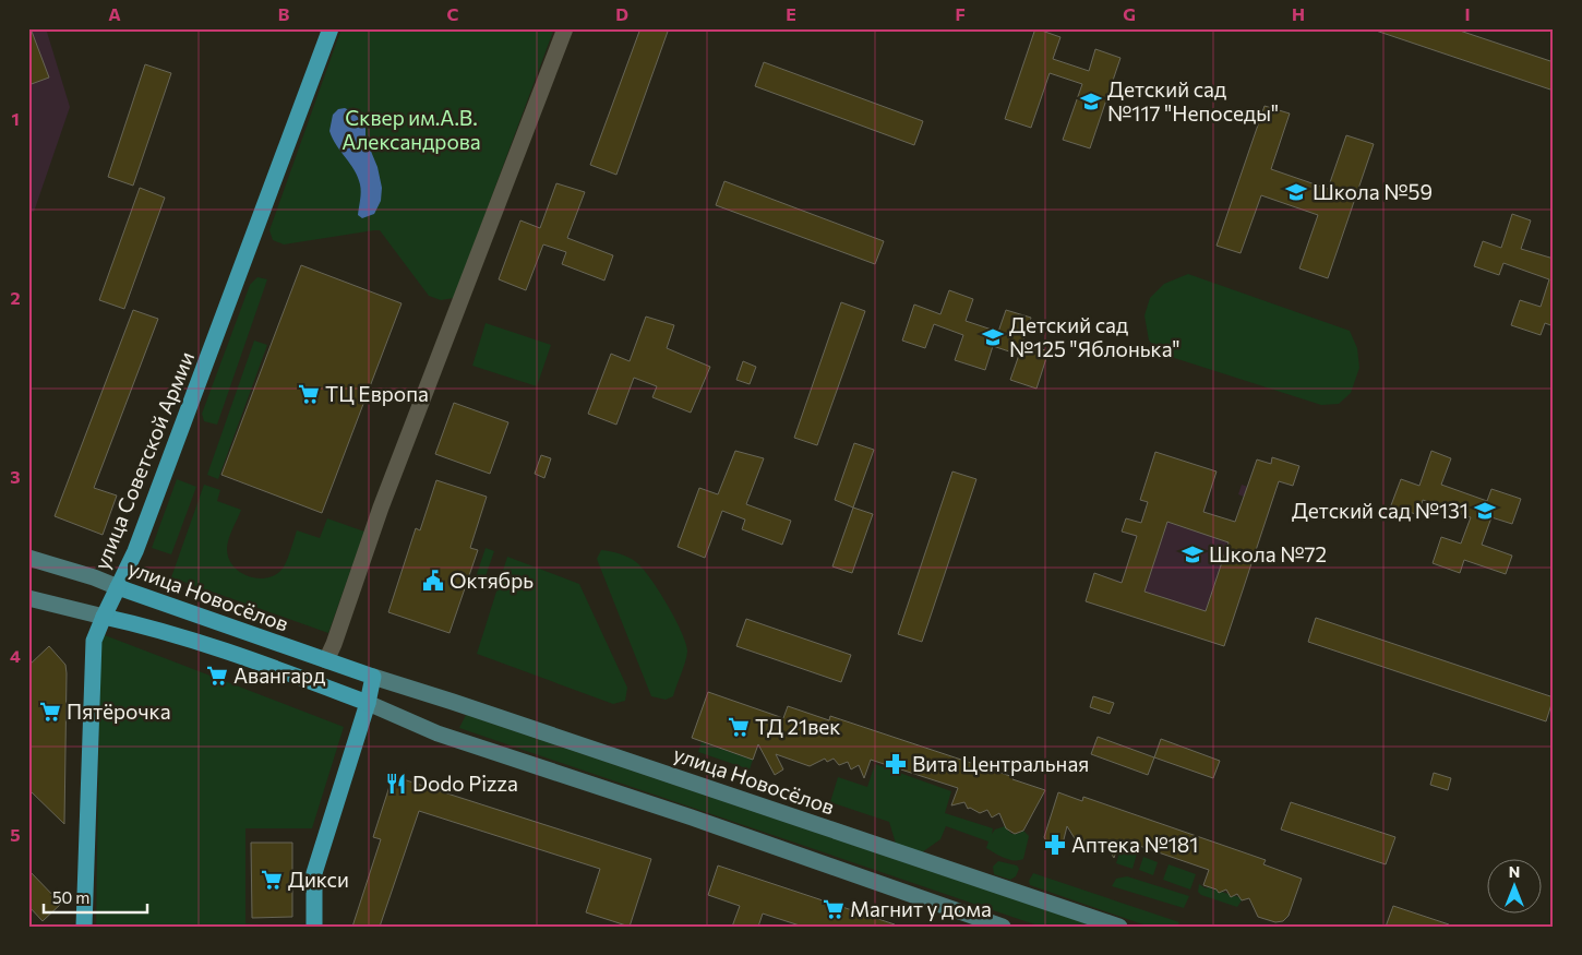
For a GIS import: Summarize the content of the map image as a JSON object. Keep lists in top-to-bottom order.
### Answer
{
  "streets": {
    "main road": ["улица Советской Армии", "улица Новосёлов"]
  },
  "crossings": [
    ["улица Советской Армии", "улица Новосёлов"]
  ],
  "parks": ["Сквер им.А.В. Александрова"],
  "places": {
    "school or university": [
      "Детский сад №117 \"Непоседы\"",
      "Школа №59",
      "Детский сад №125 \"Яблонька\"",
      "Детский сад №131",
      "Школа №72"
    ],
    "supermarket": [
      "ТЦ Европа",
      "Авангард",
      "Пятёрочка",
      "ТД 21век",
      "Дикси",
      "Магнит у дома"
    ],
    "public building": ["Октябрь"],
    "pharmacy": ["Вита Центральная", "Аптека №181"],
    "restaurant": ["Dodo Pizza"]
  },
  "scale_bar": "50 m",
  "north": "top",
  "grid": {
    "columns": [
      "A",
      "B",
      "C",
      "D",
      "E",
      "F",
      "G",
      "H",
      "I"
    ],
    "rows": [
      "1",
      "2",
      "3",
      "4",
      "5"
    ]
  }
}
